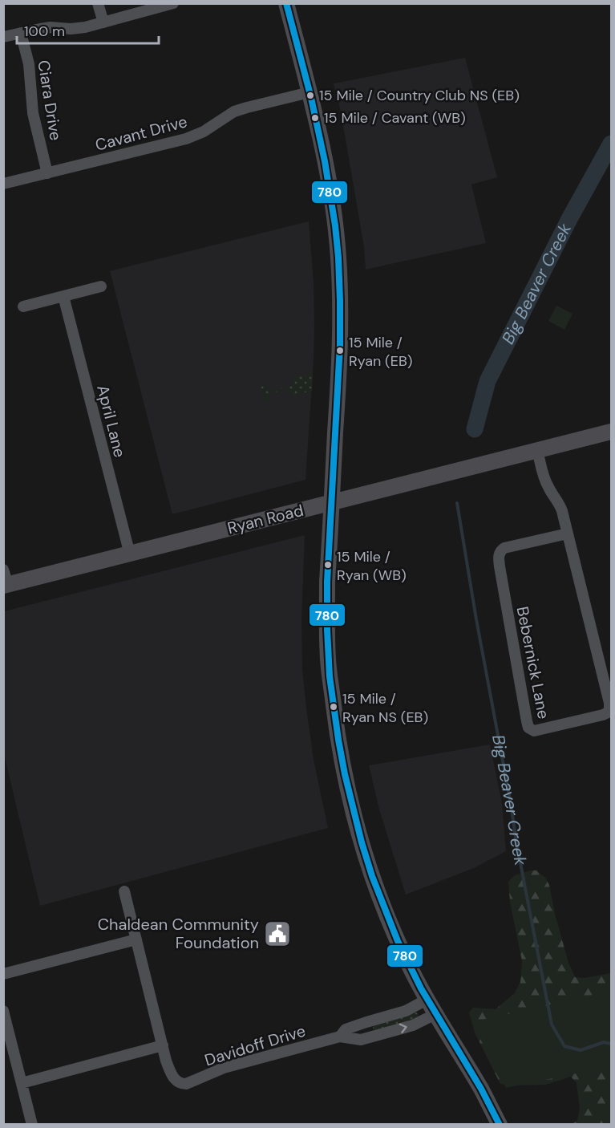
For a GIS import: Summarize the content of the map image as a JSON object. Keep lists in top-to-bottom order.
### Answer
{
  "streets": {
    "main road": ["Ryan Road"],
    "street": [
      "Ciara Drive",
      "Cavant Drive",
      "April Lane",
      "Bebernick Lane",
      "Davidoff Drive"
    ]
  },
  "crossings": [
    ["Ciara Drive", "Cavant Drive"],
    ["April Lane", "Ryan Road"],
    ["Ryan Road", "Bebernick Lane"]
  ],
  "water": ["Big Beaver Creek"],
  "places": {
    "other": [
      "15 Mile / Country Club NS (EB)",
      "15 Mile / Cavant (WB)",
      "15 Mile / Ryan (EB)",
      "15 Mile / Ryan (WB)",
      "15 Mile / Ryan NS (EB)"
    ],
    "public building": ["Chaldean Community Foundation"]
  },
  "lines": ["transit line 780"],
  "scale_bar": "100 m"
}
